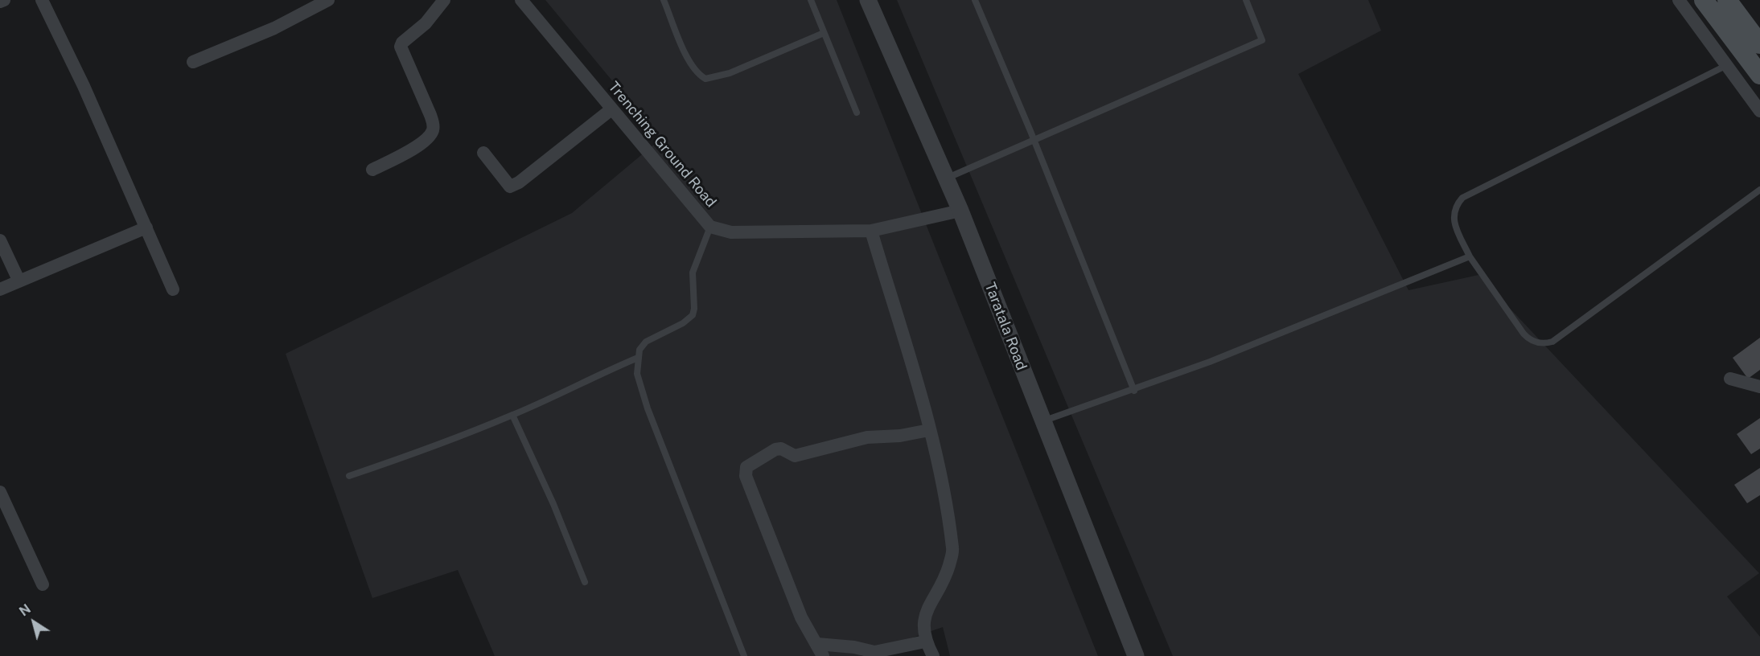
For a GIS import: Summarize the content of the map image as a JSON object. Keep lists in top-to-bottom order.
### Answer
{
  "streets": {
    "street": ["Trenching Ground Road", "Taratala Road"]
  },
  "crossings": [
    ["Trenching Ground Road", "Taratala Road"]
  ],
  "north": "top left"
}
